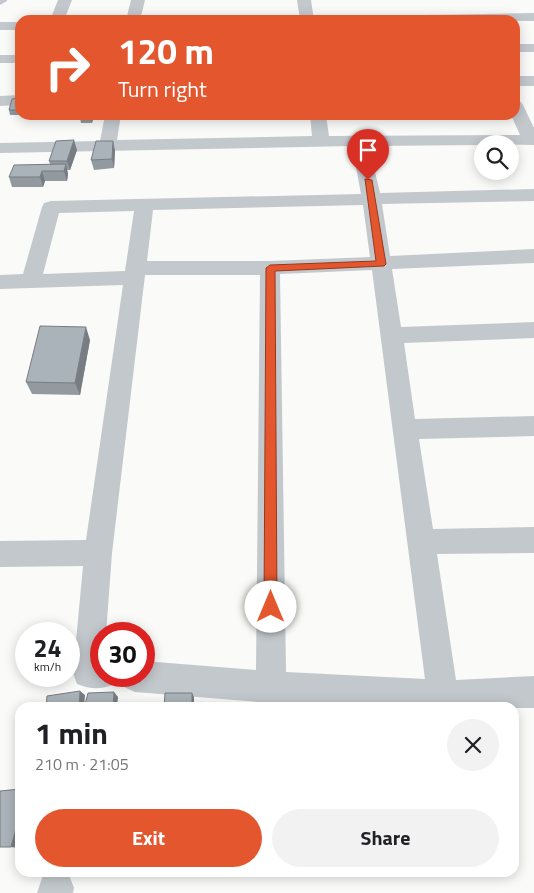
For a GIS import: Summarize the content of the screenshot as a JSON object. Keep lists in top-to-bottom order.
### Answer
{
  "page": {
    "turn": ["120 m", "Turn right"],
    "speed": "24 km/h",
    "limit": "30",
    "heading": ["1 min", "210 m · 21:05"],
    "buttons": ["Exit", "Share"]
  }
}
